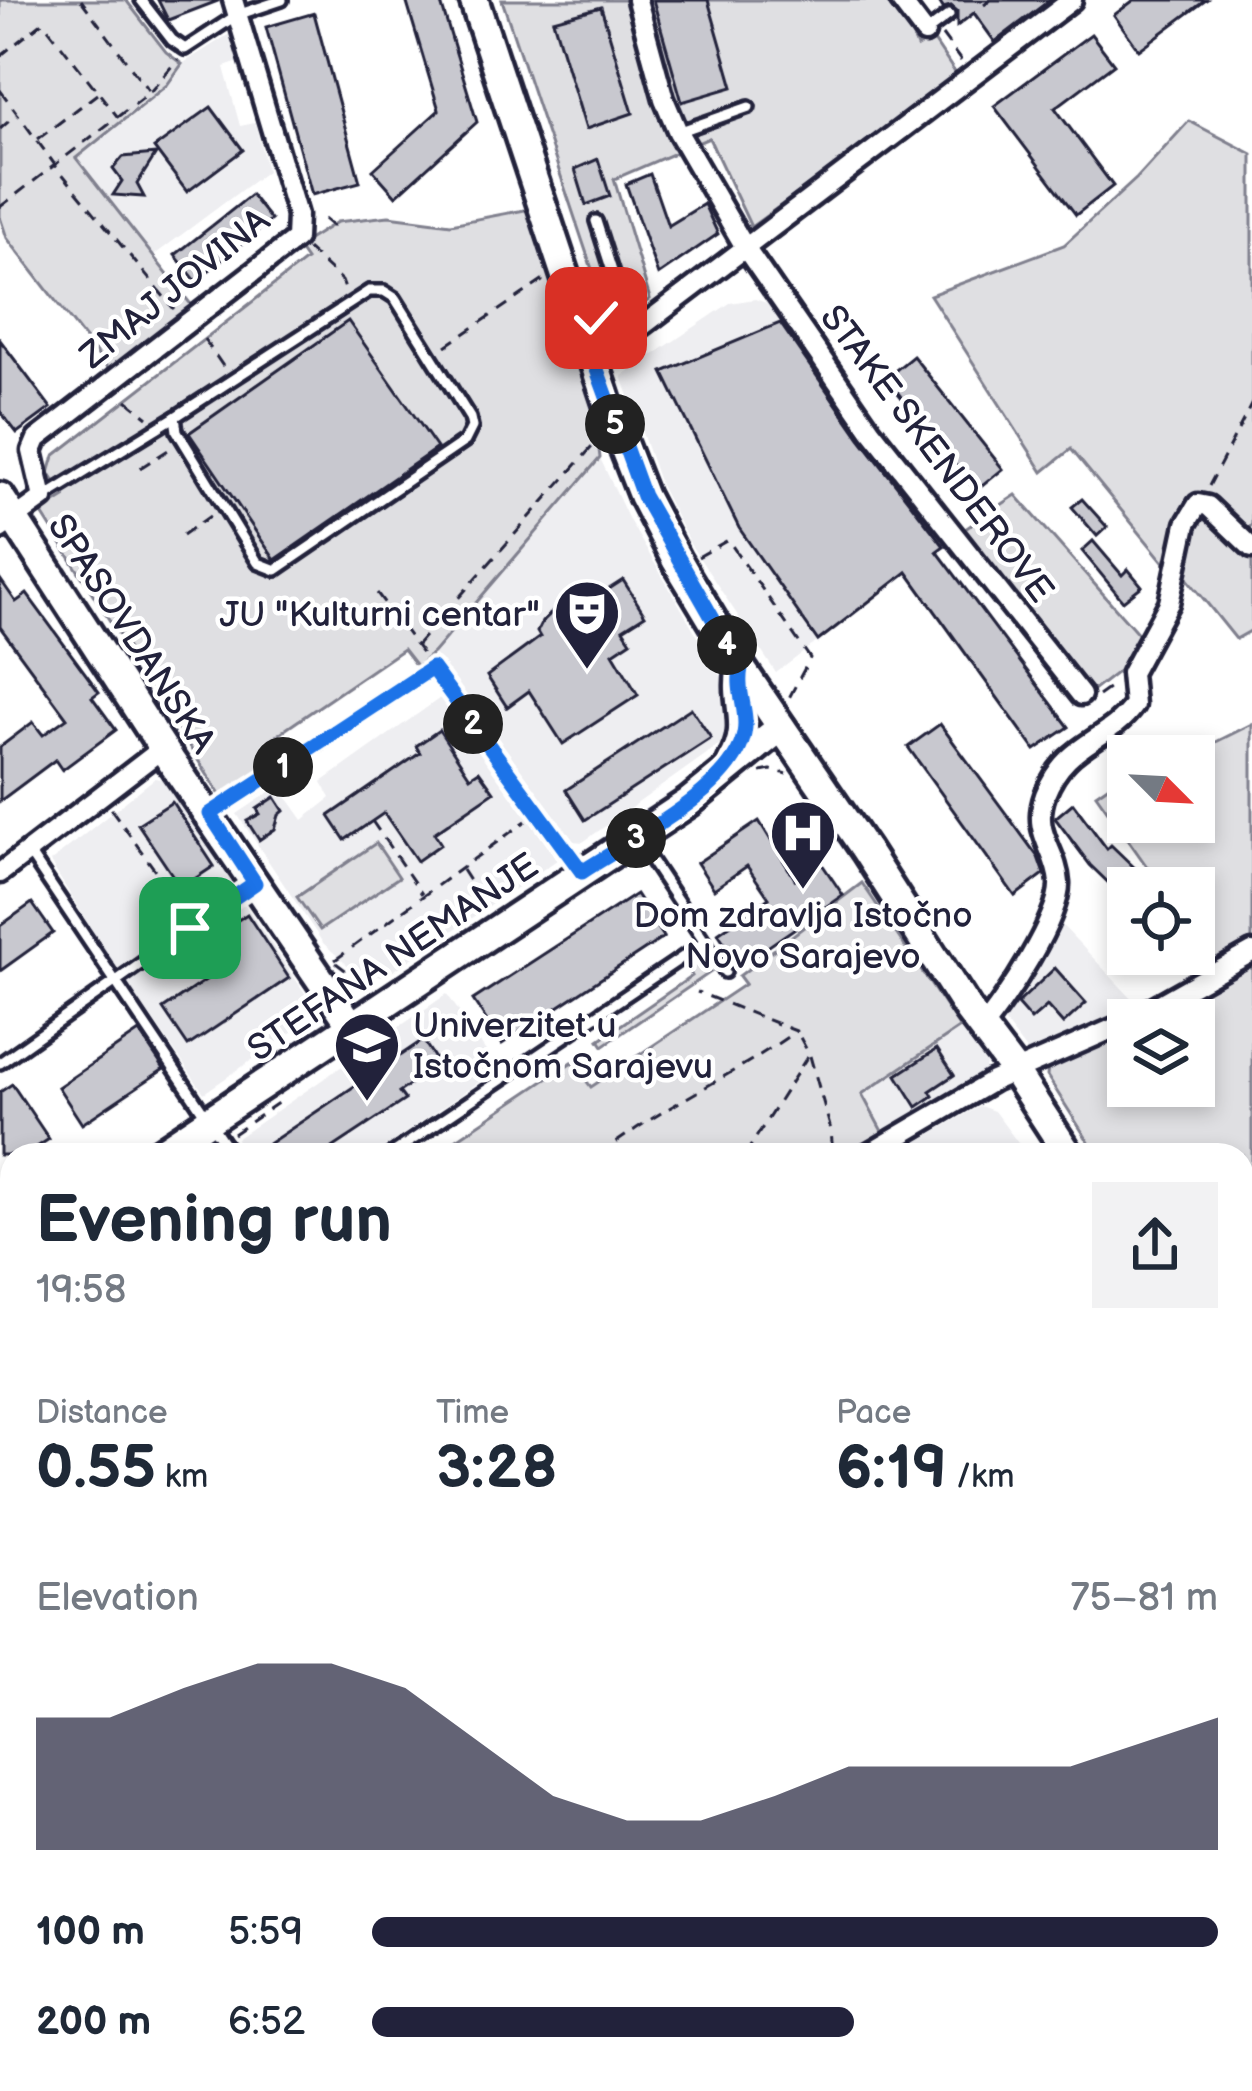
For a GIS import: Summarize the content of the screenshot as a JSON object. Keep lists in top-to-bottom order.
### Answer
{
  "streets": {
    "main road": ["SPASOVDANSKA", "STEFANA NEMANJE"],
    "street": ["ZMAJ JOVINA", "STAKE SKENDEROVE"]
  },
  "crossings": [
    ["SPASOVDANSKA", "STEFANA NEMANJE"]
  ],
  "places": {
    "theatre": ["JU \"Kulturni centar\""],
    "hospital": ["Dom zdravlja Istočno Novo Sarajevo"],
    "school or university": ["Univerzitet u Istočnom Sarajevu"]
  },
  "north": "bottom right",
  "page": {
    "pins": [
      "5",
      "4",
      "2",
      "1",
      "3"
    ],
    "heading": ["Evening run", "19:58"],
    "stats": [
      ["Distance", "0.55 km"],
      ["Time", "3:28"],
      ["Pace", "6:19 /km"]
    ],
    "chart": ["Elevation", "75–81 m"],
    "list": [
      {
        "name": "100 m",
        "note": "5:59"
      },
      {
        "name": "200 m",
        "note": "6:52"
      }
    ]
  }
}
